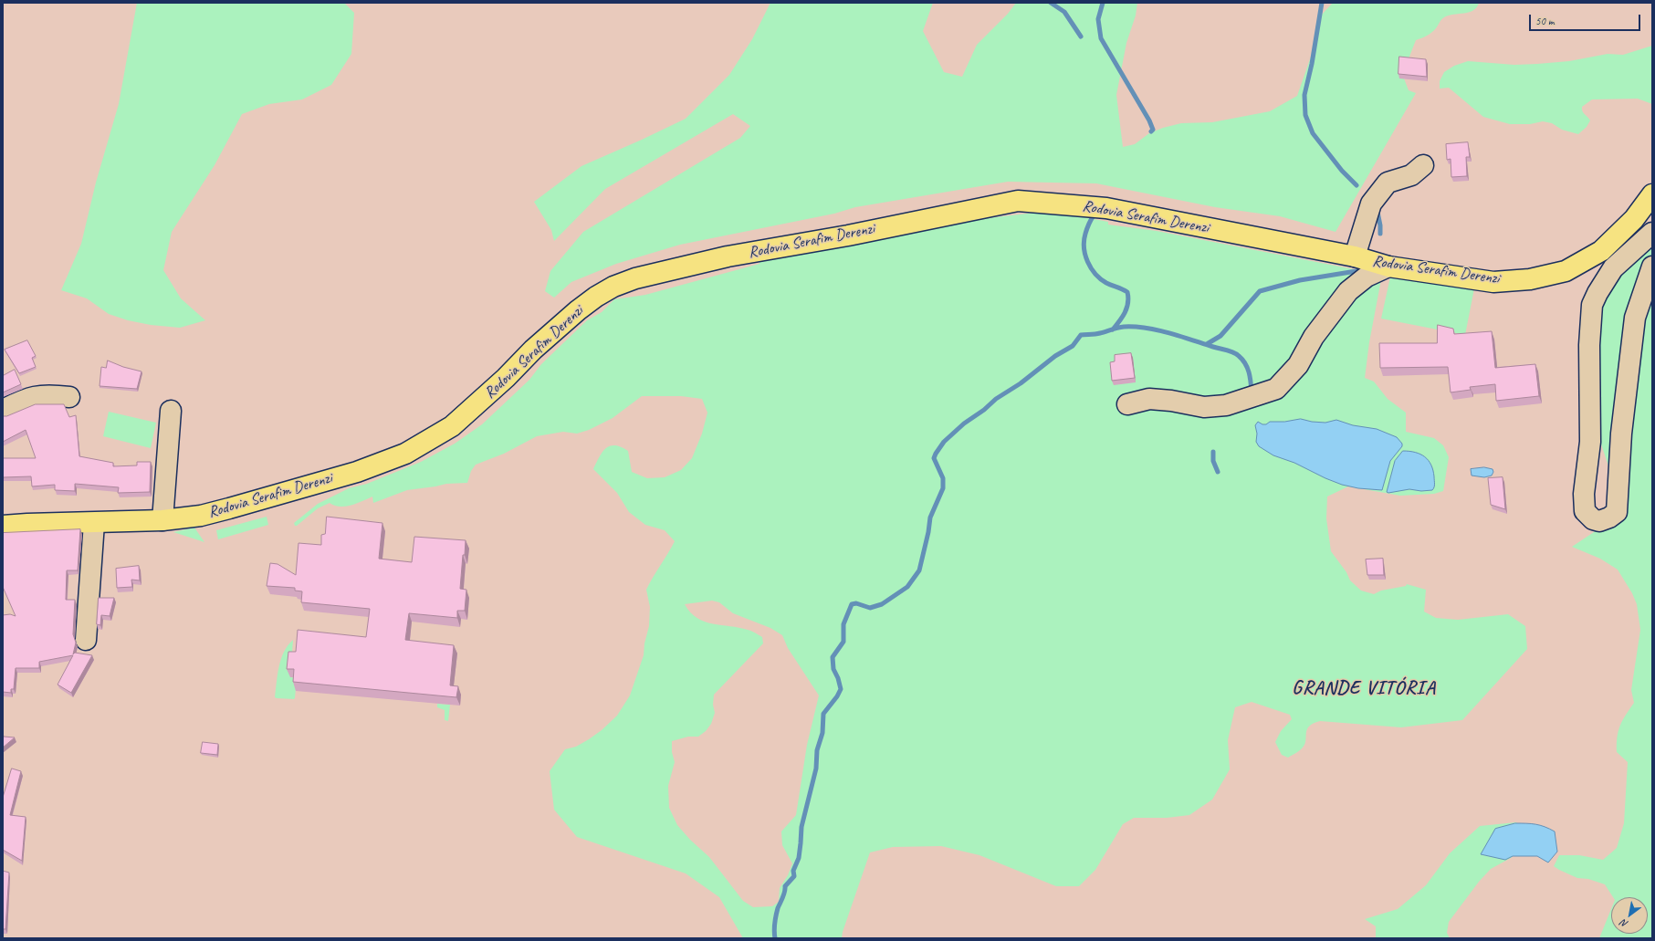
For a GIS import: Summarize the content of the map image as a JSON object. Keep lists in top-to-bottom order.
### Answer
{
  "streets": {
    "main road": ["Rodovia Serafim Derenzi"]
  },
  "districts": ["GRANDE VITÓRIA"],
  "scale_bar": "50 m",
  "north": "bottom left"
}
